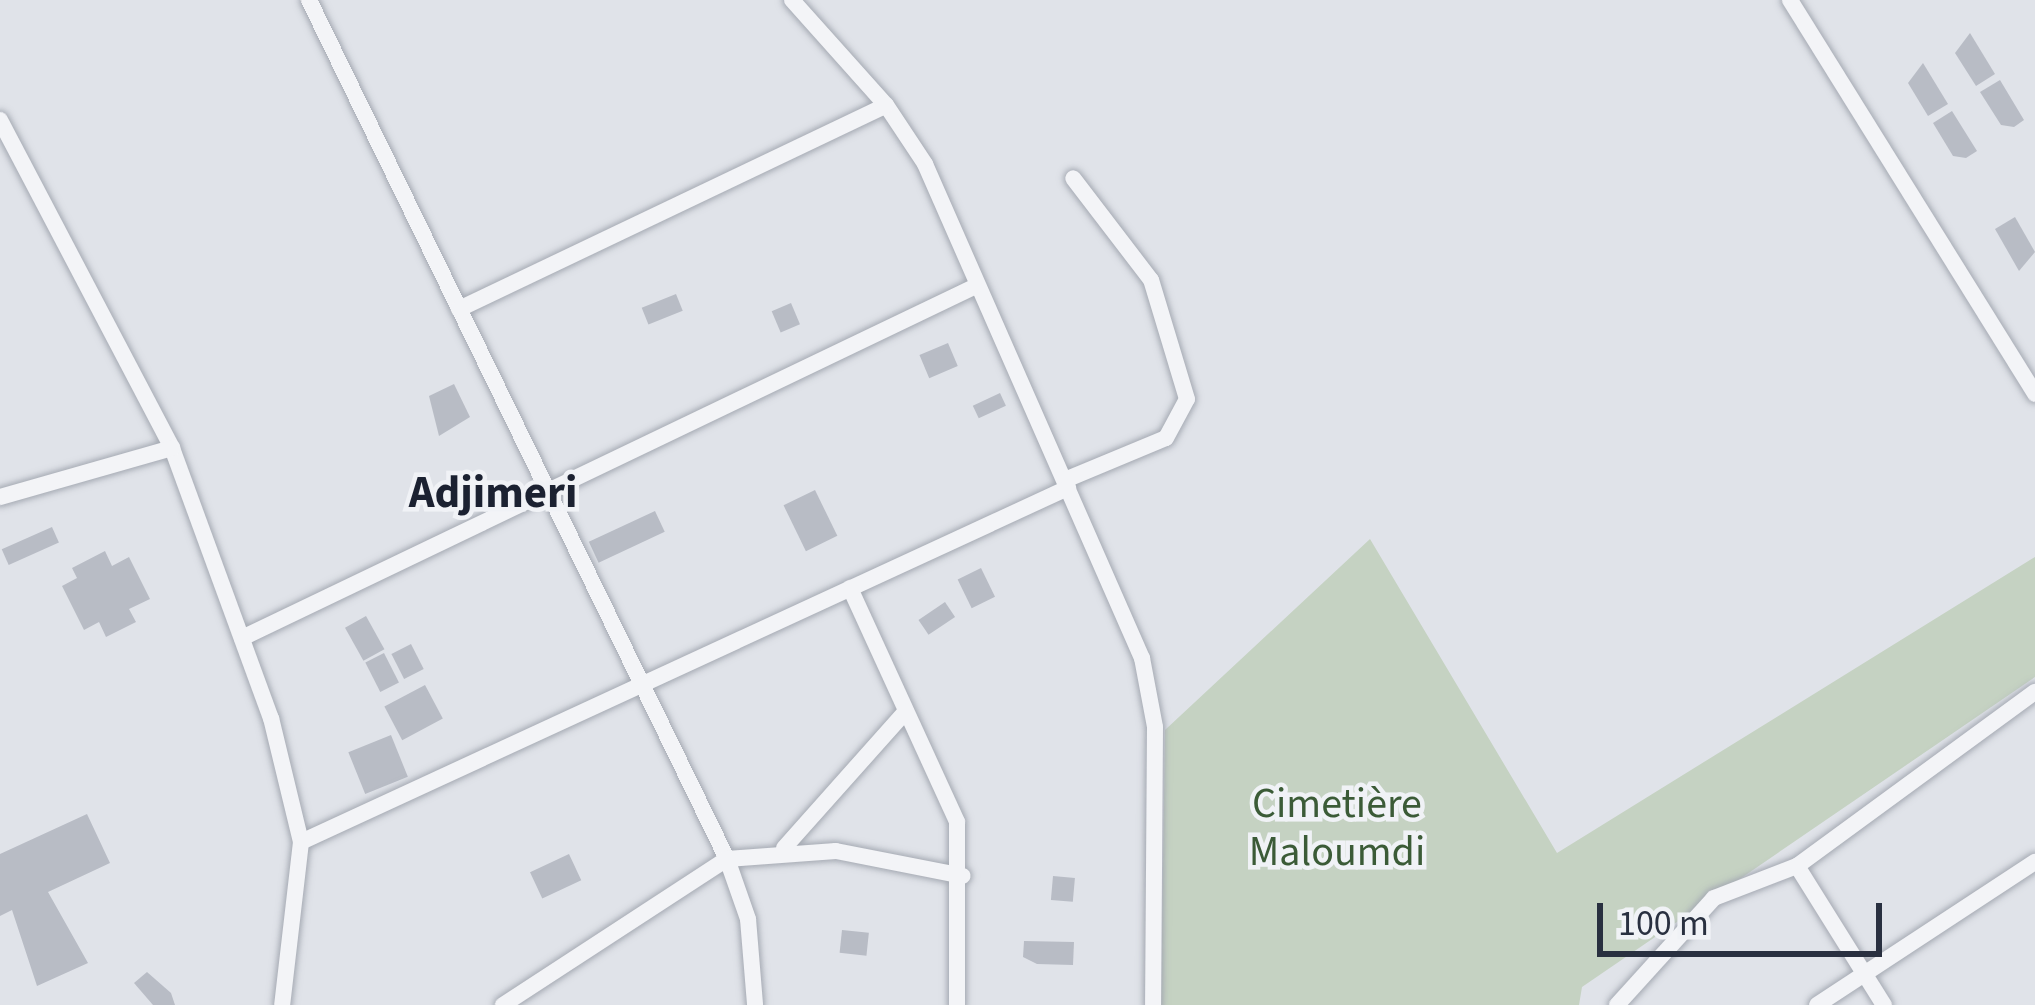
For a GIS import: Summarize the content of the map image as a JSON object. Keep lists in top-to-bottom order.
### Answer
{
  "districts": ["Adjimeri"],
  "parks": ["Cimetière Maloumdi"],
  "scale_bar": "100 m"
}
